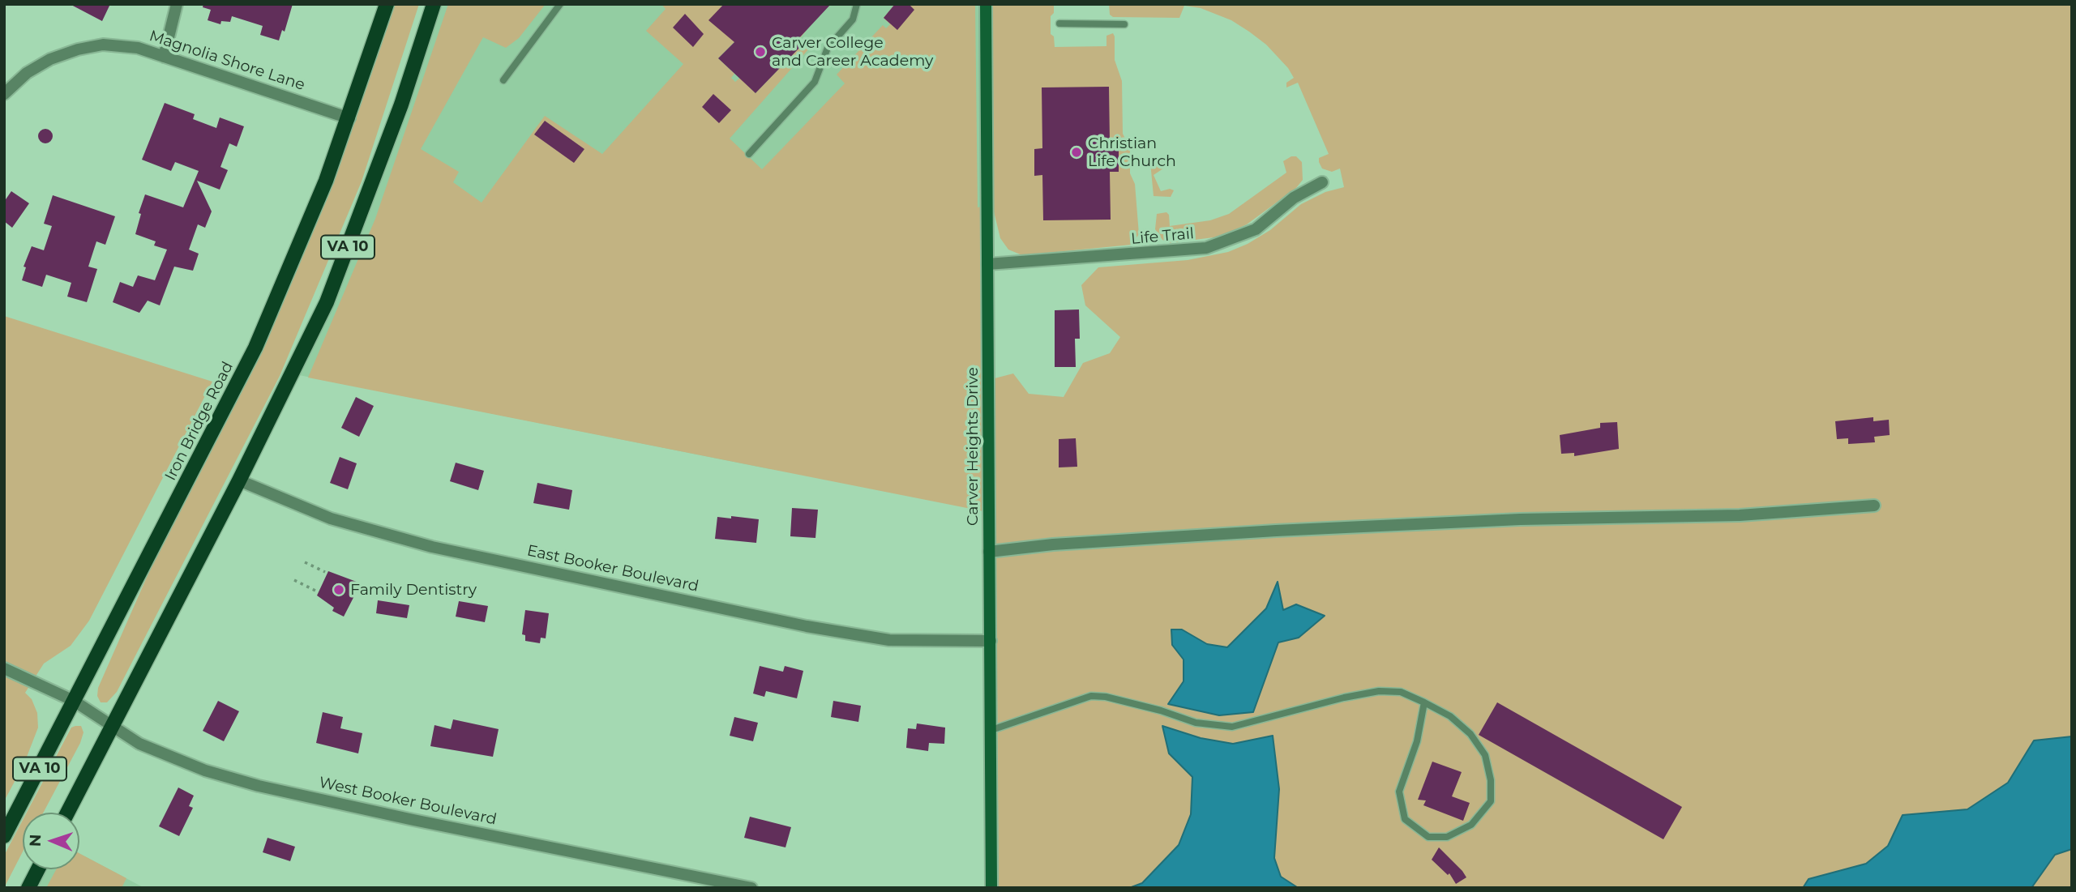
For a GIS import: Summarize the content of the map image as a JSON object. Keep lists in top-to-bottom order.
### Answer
{
  "streets": {
    "main road": ["VA 10", "Iron Bridge Road"],
    "street": [
      "Magnolia Shore Lane",
      "Life Trail",
      "Carver Heights Drive",
      "East Booker Boulevard",
      "West Booker Boulevard"
    ]
  },
  "crossings": [
    ["Magnolia Shore Lane", "Iron Bridge Road"],
    ["Life Trail", "Carver Heights Drive"],
    ["VA 10", "East Booker Boulevard"],
    ["VA 10", "West Booker Boulevard"],
    ["Iron Bridge Road", "West Booker Boulevard"],
    ["Carver Heights Drive", "East Booker Boulevard"]
  ],
  "places": ["Carver College and Career Academy", "Christian Life Church", "Family Dentistry"],
  "north": "left"
}
